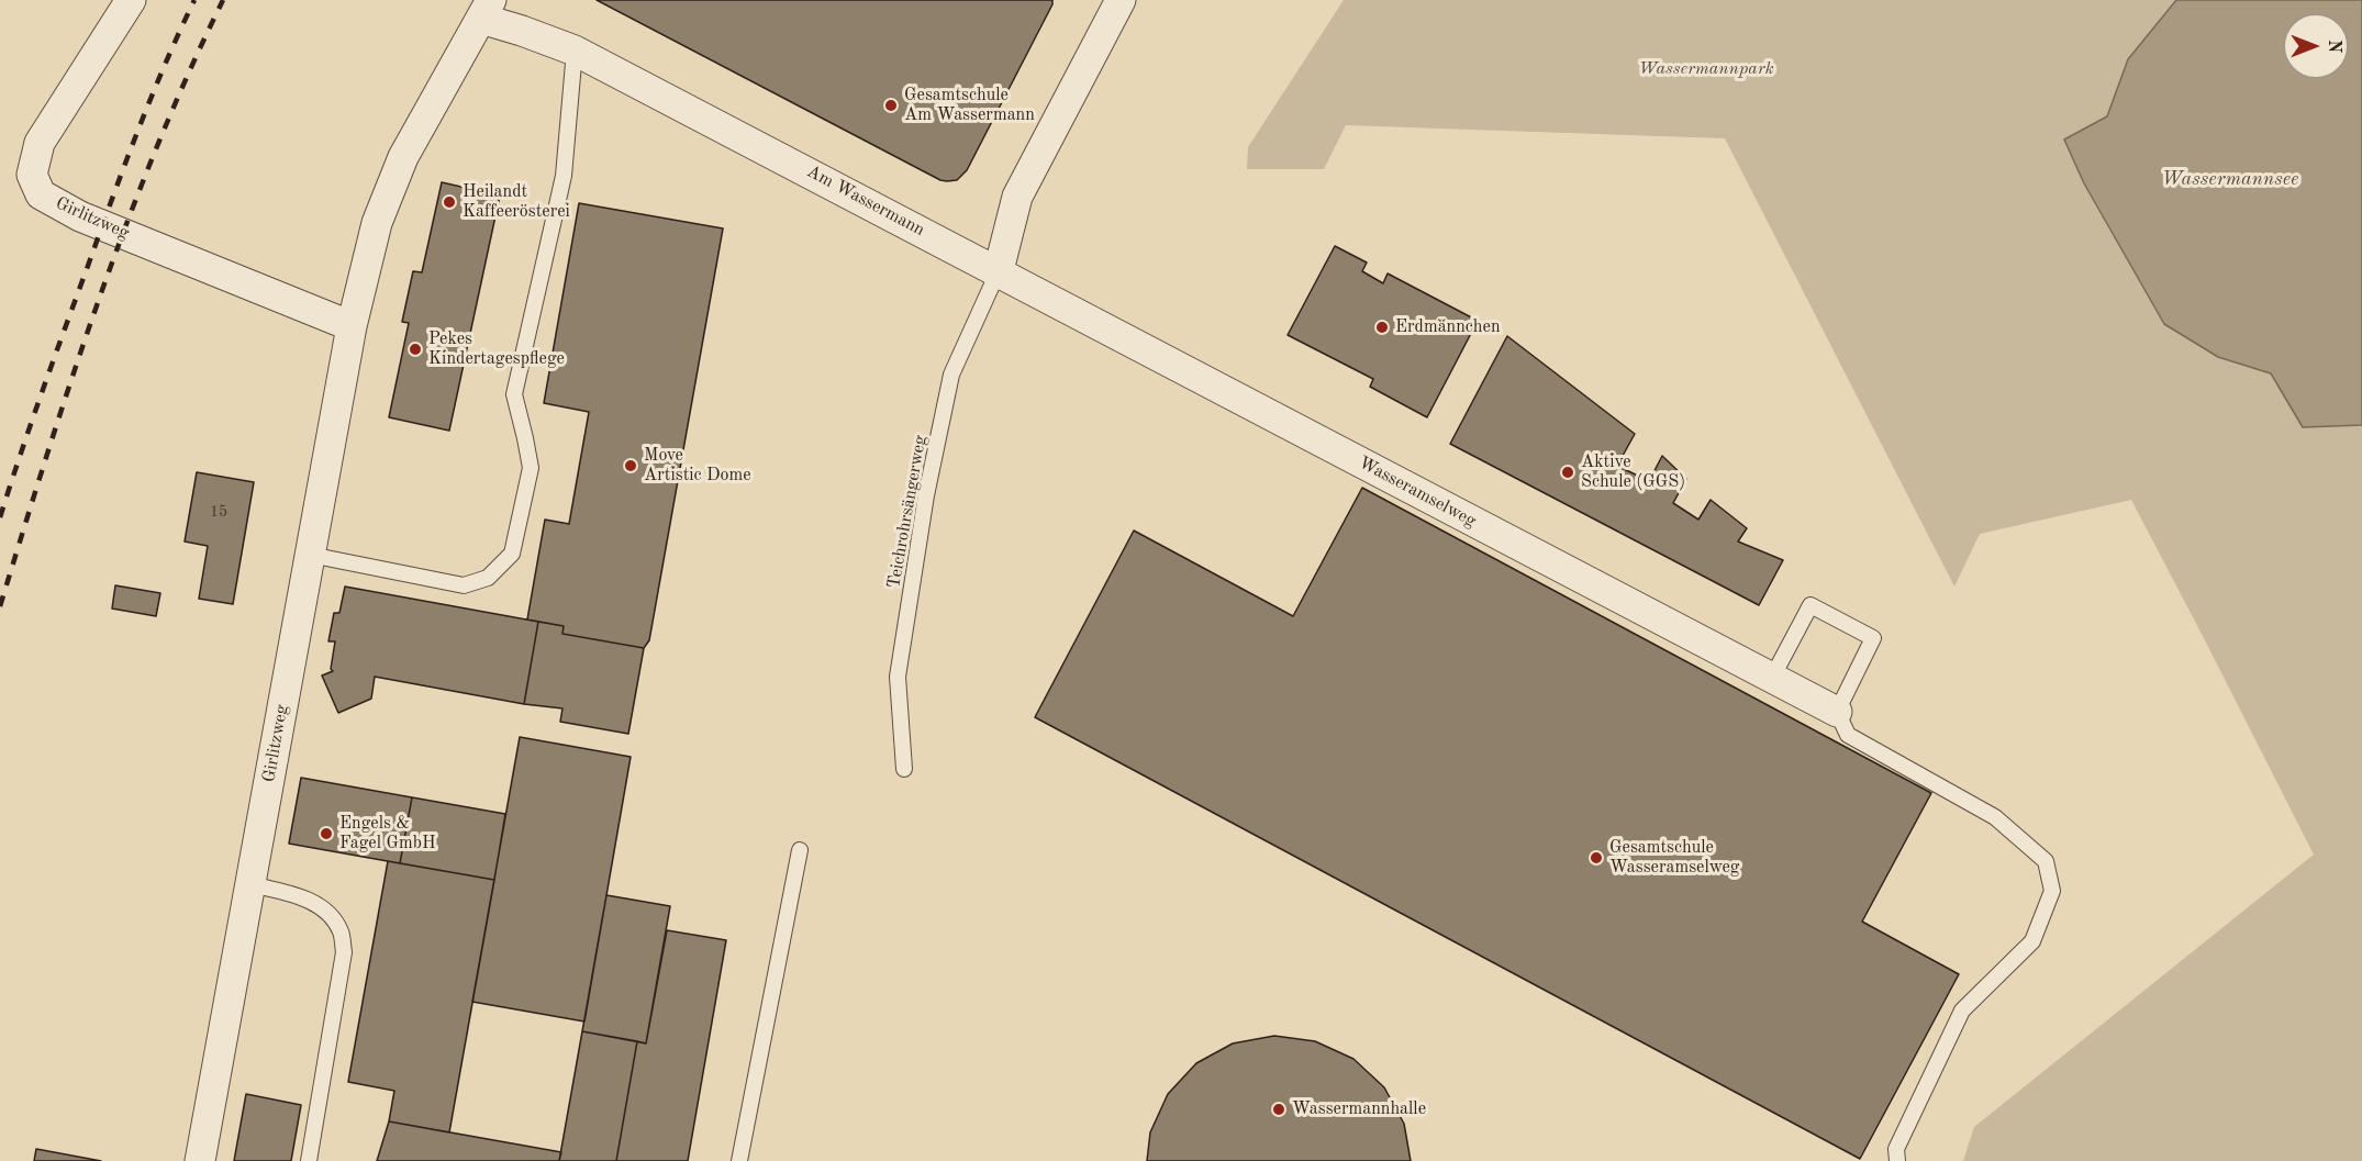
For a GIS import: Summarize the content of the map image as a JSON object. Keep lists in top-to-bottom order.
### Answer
{
  "streets": {
    "street": ["Am Wassermann", "Girlitzweg", "Wasseramselweg"],
    "lane": ["Teichrohrsängerweg"]
  },
  "crossings": [
    ["Am Wassermann", "Girlitzweg"],
    ["Am Wassermann", "Wasseramselweg"],
    ["Am Wassermann", "Teichrohrsängerweg"],
    ["Wasseramselweg", "Teichrohrsängerweg"]
  ],
  "water": ["Wassermannsee"],
  "parks": ["Wassermannpark"],
  "places": [
    "Gesamtschule Am Wassermann",
    "Heilandt Kaffeerösterei",
    "Erdmännchen",
    "Pekes Kindertagespflege",
    "Move Artistic Dome",
    "Aktive Schule (GGS)",
    "Engels & Fagel GmbH",
    "Gesamtschule Wasseramselweg",
    "Wassermannhalle"
  ],
  "house_numbers": ["15"],
  "north": "right"
}
